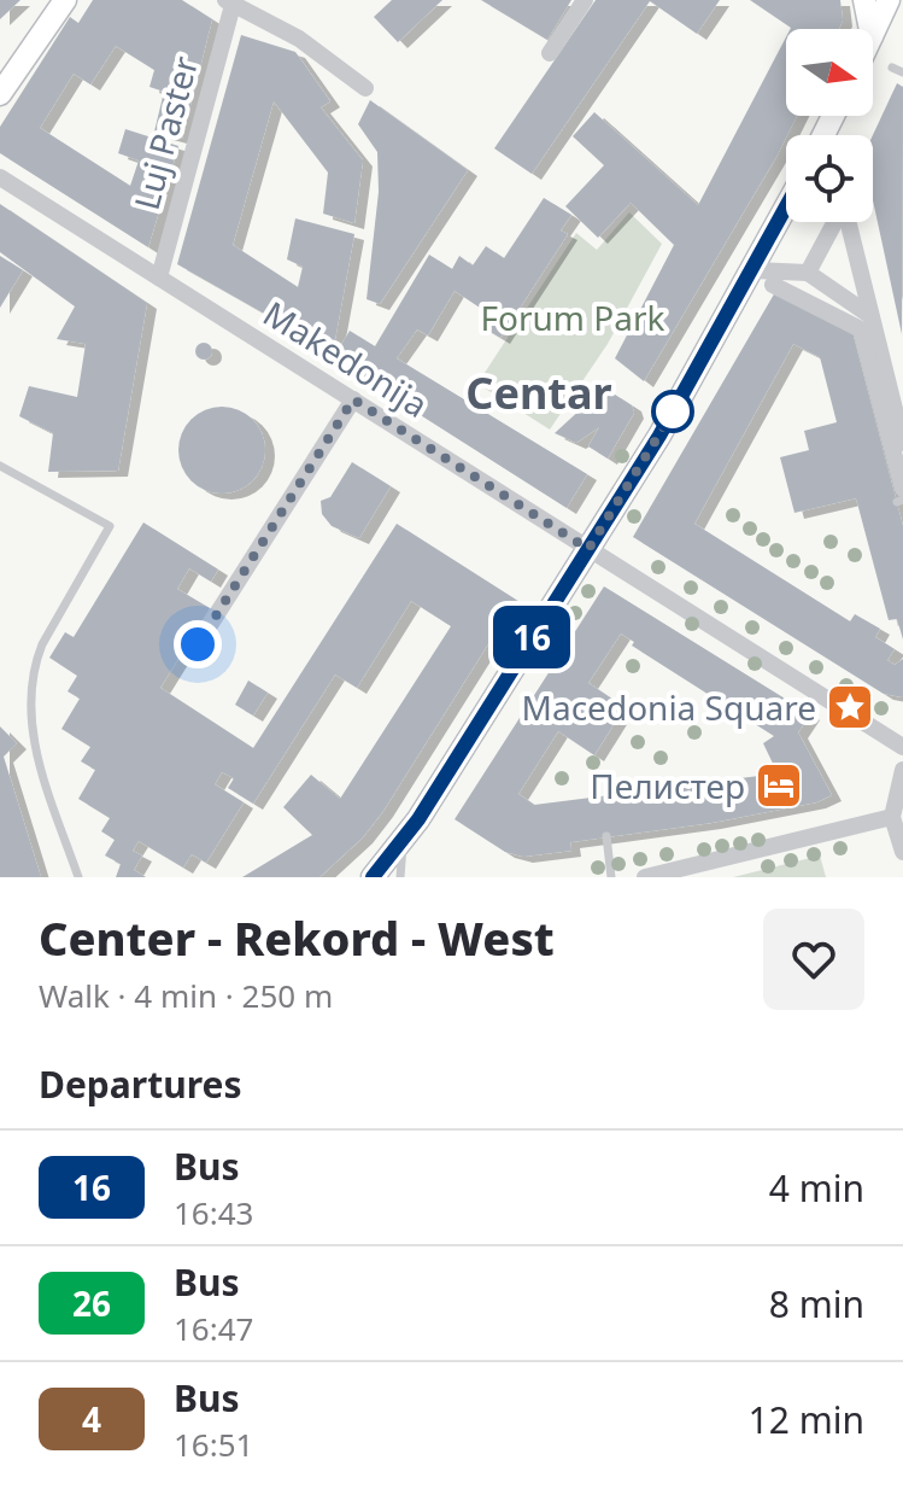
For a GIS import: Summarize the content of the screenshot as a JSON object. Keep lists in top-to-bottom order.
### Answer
{
  "streets": {
    "street": ["Luj Paster", "Makedonija"]
  },
  "crossings": [
    ["Luj Paster", "Makedonija"]
  ],
  "districts": ["Centar"],
  "parks": ["Forum Park"],
  "places": {
    "place": ["Macedonia Square"],
    "hotel": ["Пелистер"]
  },
  "lines": ["bus line 16"],
  "north": "right",
  "page": {
    "on_map": "16",
    "heading": [
      ["Center - Rekord - West", "Walk · 4 min · 250 m"],
      "Departures"
    ],
    "list": [
      {
        "mark": "16",
        "name": "Bus",
        "note": "16:43",
        "value": "4 min"
      },
      {
        "mark": "26",
        "name": "Bus",
        "note": "16:47",
        "value": "8 min"
      },
      {
        "mark": "4",
        "name": "Bus",
        "note": "16:51",
        "value": "12 min"
      }
    ]
  }
}
